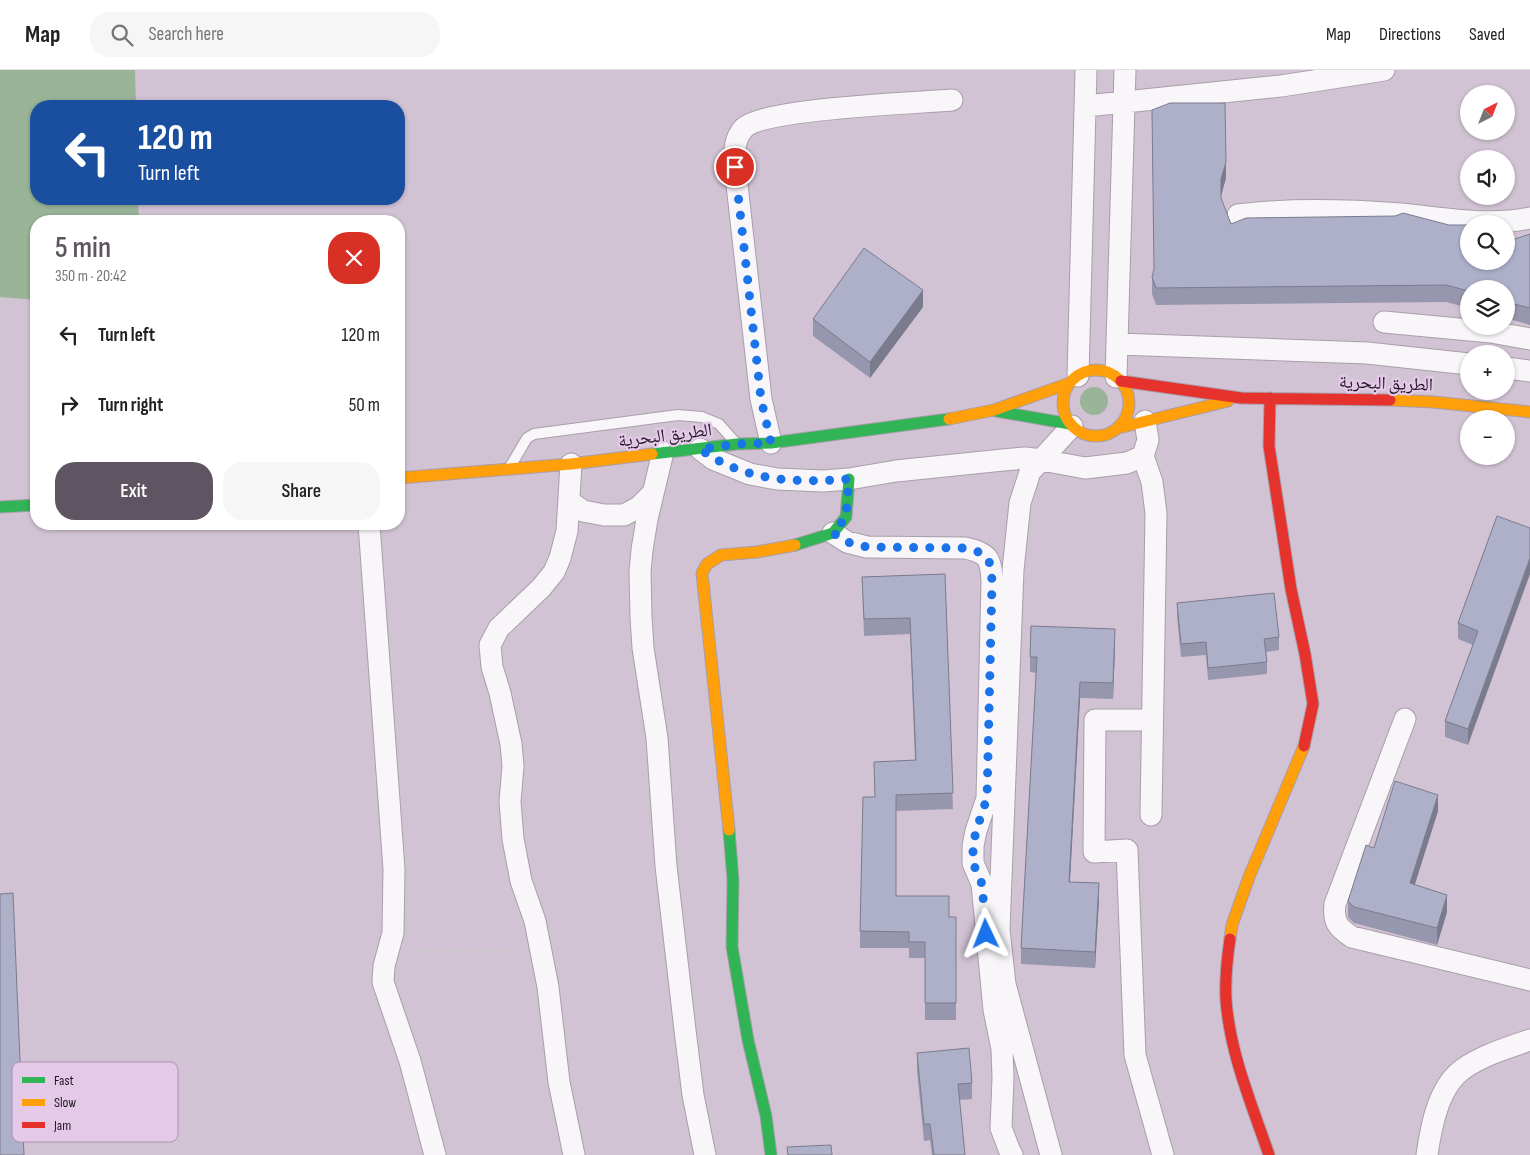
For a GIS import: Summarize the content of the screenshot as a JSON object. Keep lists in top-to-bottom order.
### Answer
{
  "streets": {
    "main road": ["الطريق البحرية"]
  },
  "legend": ["Fast", "Slow", "Jam"],
  "north": "top right",
  "page": {
    "header": "Map",
    "search": "Search here",
    "nav": ["Map", "Directions", "Saved"],
    "map_buttons": ["+", "−"],
    "turn": ["120 m", "Turn left"],
    "heading": ["5 min", "350 m · 20:42"],
    "list": [
      {
        "name": "Turn left",
        "value": "120 m"
      },
      {
        "name": "Turn right",
        "value": "50 m"
      }
    ],
    "buttons": ["Exit", "Share"]
  }
}
